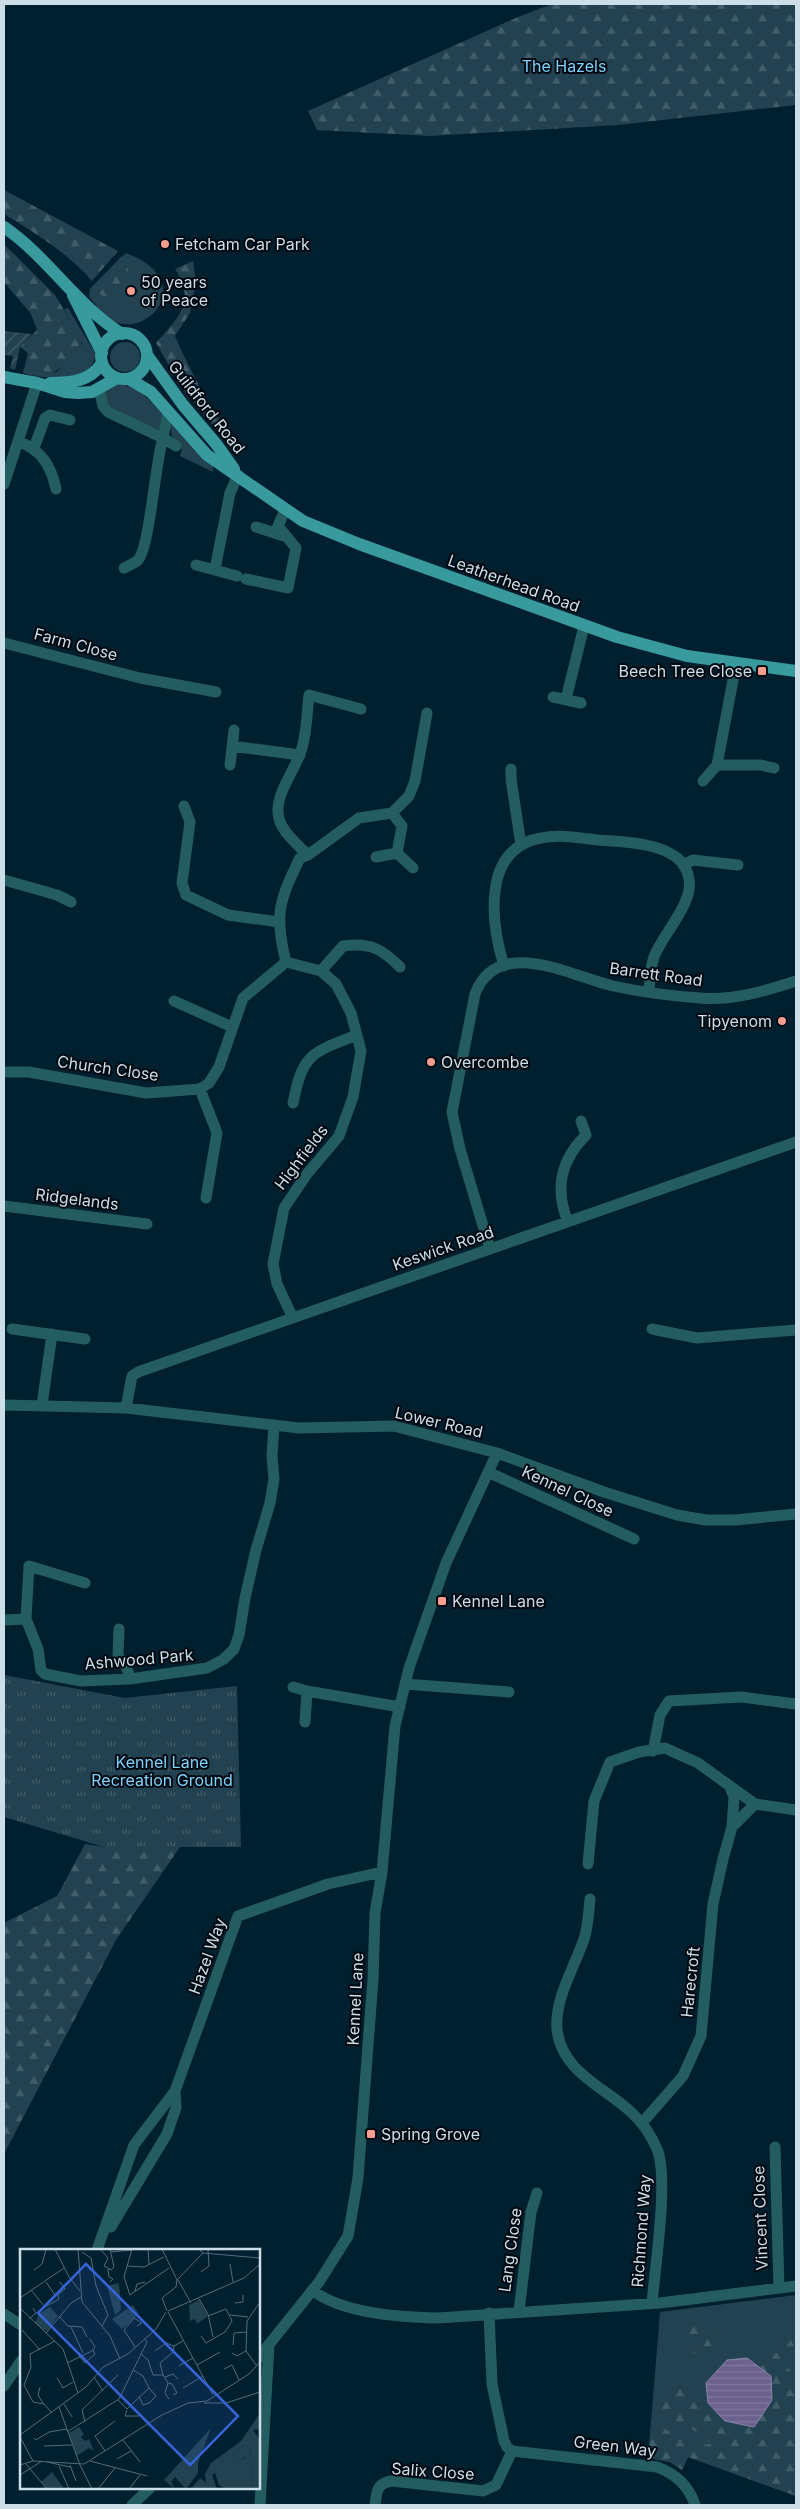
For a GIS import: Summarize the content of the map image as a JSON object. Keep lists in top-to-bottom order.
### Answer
{
  "streets": {
    "main road": ["Guildford Road", "Leatherhead Road"],
    "street": [
      "Farm Close",
      "Barrett Road",
      "Church Close",
      "Highfields",
      "Ridgelands",
      "Keswick Road",
      "Lower Road",
      "Kennel Close",
      "Ashwood Park",
      "Hazel Way",
      "Harecroft",
      "Kennel Lane",
      "Vincent Close",
      "Richmond Way",
      "Lang Close",
      "Green Way",
      "Salix Close"
    ]
  },
  "crossings": [
    ["Guildford Road", "Leatherhead Road"],
    ["Barrett Road", "Keswick Road"],
    ["Highfields", "Keswick Road"],
    ["Keswick Road", "Lower Road"],
    ["Lower Road", "Ashwood Park"],
    ["Lower Road", "Kennel Lane"],
    ["Kennel Close", "Kennel Lane"],
    ["Hazel Way", "Kennel Lane"],
    ["Harecroft", "Richmond Way"],
    ["Green Way", "Salix Close"]
  ],
  "parks": ["The Hazels", "Kennel Lane Recreation Ground"],
  "places": {
    "other": [
      "Fetcham Car Park",
      "50 years of Peace",
      "Tipyenom",
      "Overcombe"
    ],
    "transit": ["Beech Tree Close", "Kennel Lane", "Spring Grove"]
  }
}
